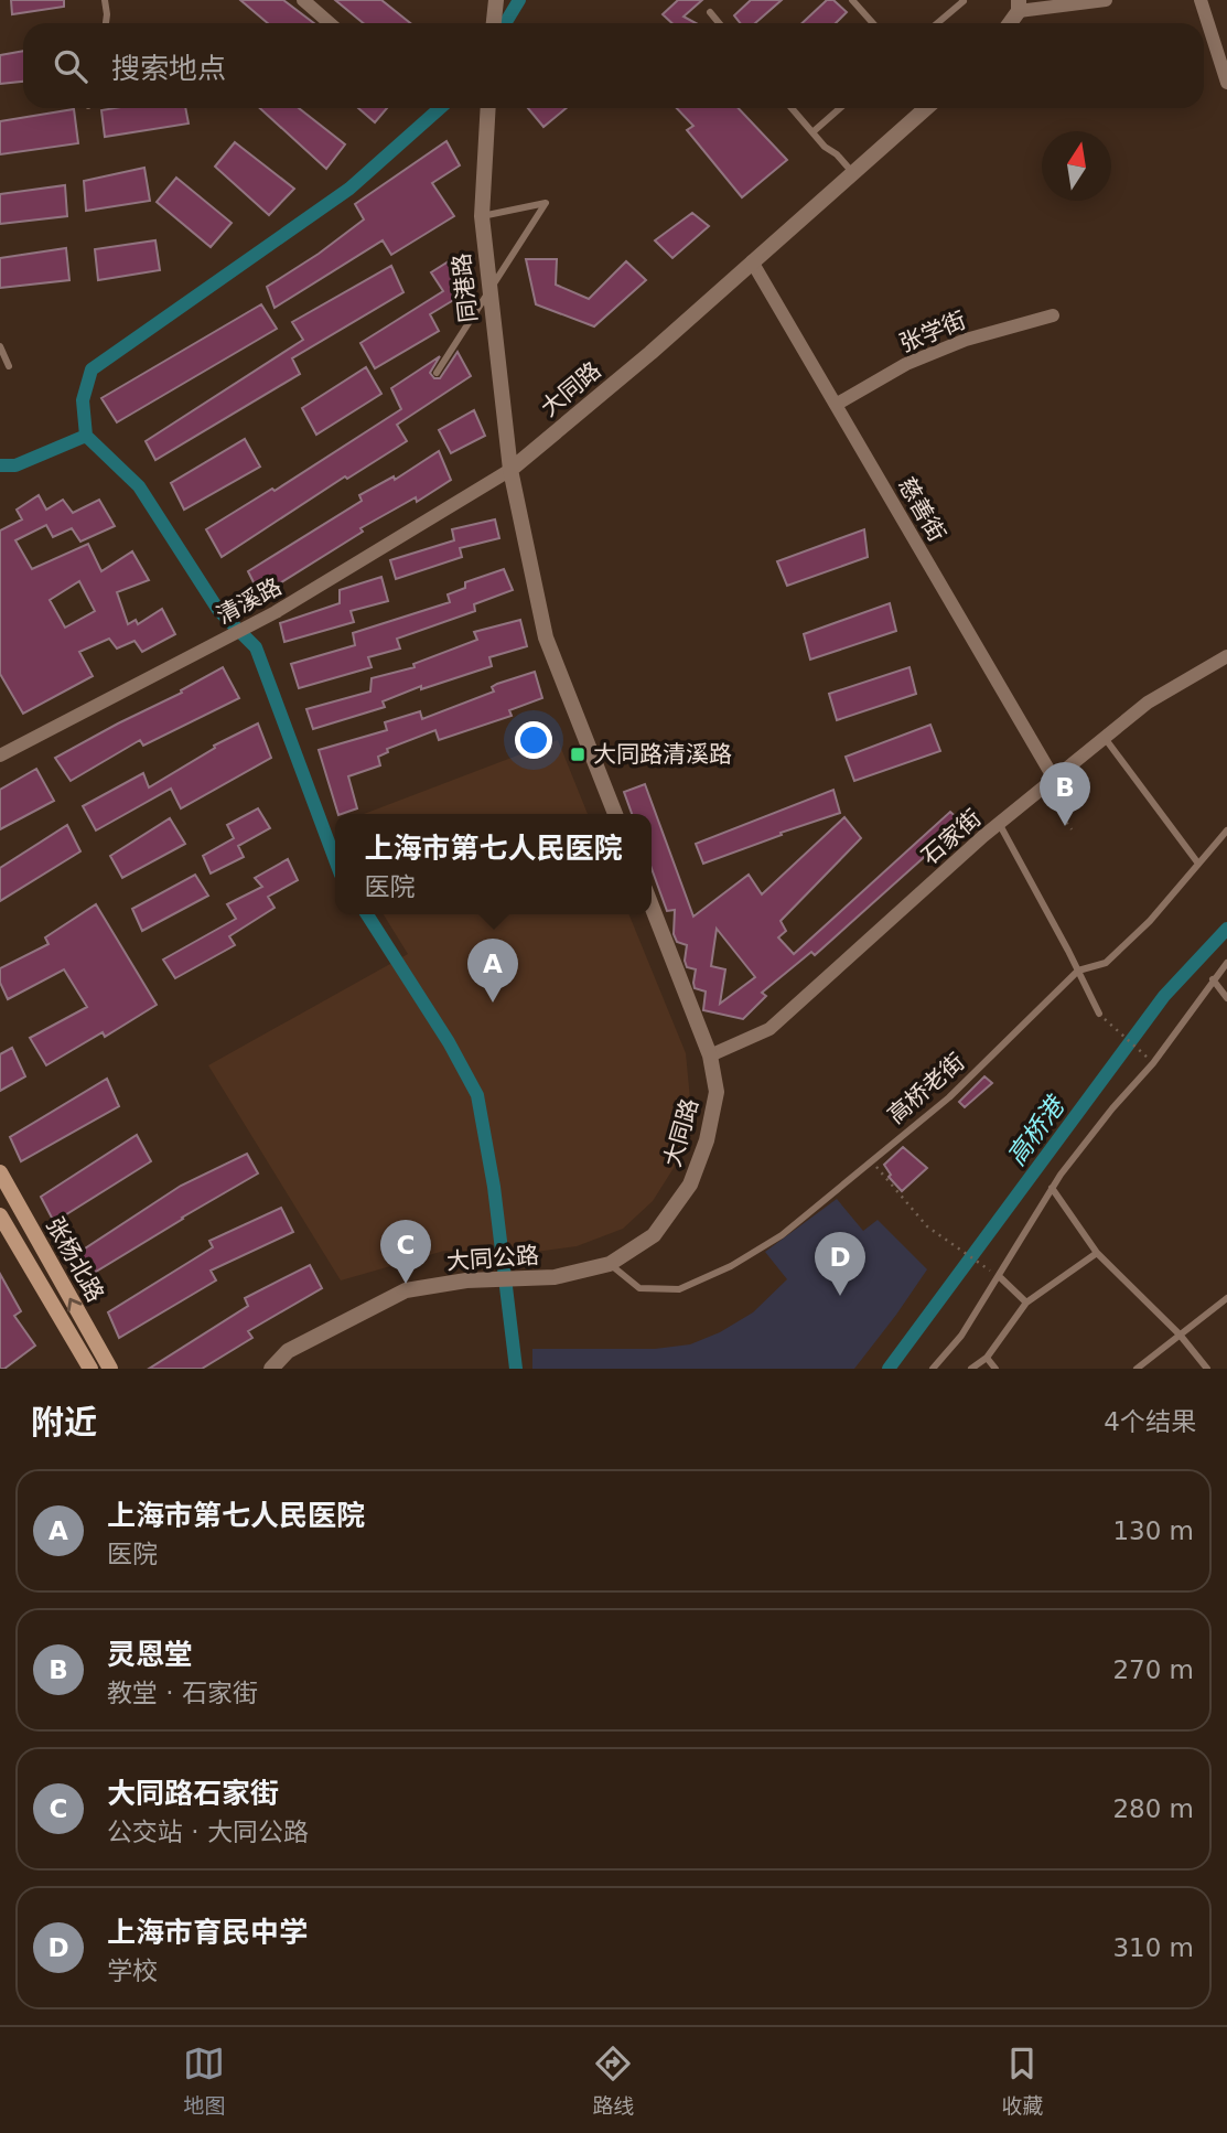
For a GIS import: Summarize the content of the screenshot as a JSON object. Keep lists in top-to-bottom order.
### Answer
{
  "streets": {
    "main road": ["张杨北路"],
    "street": [
      "同港路",
      "张学街",
      "大同路",
      "慈善街",
      "清溪路",
      "石家街",
      "大同公路"
    ],
    "lane": ["高桥老街"]
  },
  "crossings": [
    ["同港路", "大同路"],
    ["同港路", "清溪路"],
    ["张学街", "慈善街"],
    ["大同路", "慈善街"],
    ["大同路", "清溪路"],
    ["大同路", "石家街"],
    ["大同路", "高桥老街"],
    ["大同路", "大同公路"],
    ["慈善街", "石家街"]
  ],
  "water": ["高桥港"],
  "places": {
    "transit": ["大同路清溪路"]
  },
  "north": "top",
  "page": {
    "search": "搜索地点",
    "pins": [
      "B",
      "A",
      "C",
      "D"
    ],
    "popup": ["上海市第七人民医院", "医院"],
    "heading": ["附近", "4个结果"],
    "list": [
      {
        "mark": "A",
        "name": "上海市第七人民医院",
        "note": "医院",
        "value": "130 m"
      },
      {
        "mark": "B",
        "name": "灵恩堂",
        "note": "教堂 · 石家街",
        "value": "270 m"
      },
      {
        "mark": "C",
        "name": "大同路石家街",
        "note": "公交站 · 大同公路",
        "value": "280 m"
      },
      {
        "mark": "D",
        "name": "上海市育民中学",
        "note": "学校",
        "value": "310 m"
      }
    ],
    "nav": ["地图", "路线", "收藏"]
  }
}
